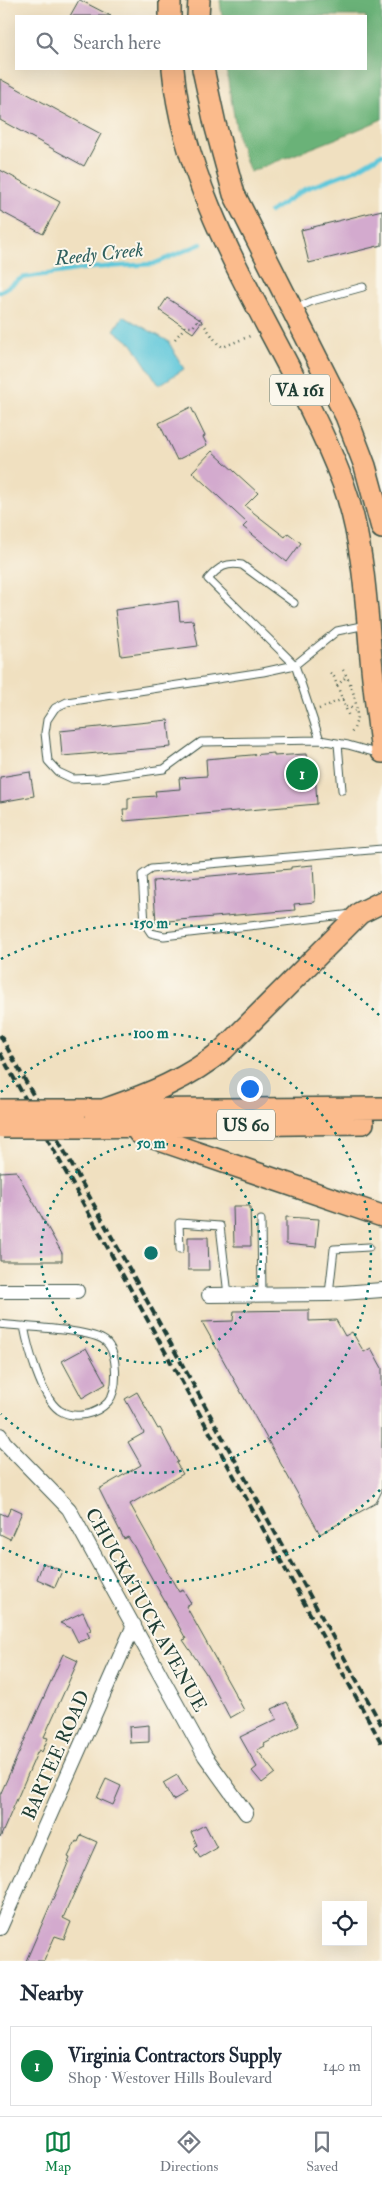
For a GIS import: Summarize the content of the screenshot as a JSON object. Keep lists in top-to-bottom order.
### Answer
{
  "streets": {
    "main road": ["VA 161", "US 60"],
    "street": ["CHUCKATUCK AVENUE", "BARTEE ROAD"]
  },
  "crossings": [
    ["CHUCKATUCK AVENUE", "BARTEE ROAD"]
  ],
  "water": ["Reedy Creek"],
  "page": {
    "search": "Search here",
    "pins": "1",
    "heading": "Nearby",
    "list": [
      {
        "mark": "1",
        "name": "Virginia Contractors Supply",
        "note": "Shop · Westover Hills Boulevard",
        "value": "140 m"
      }
    ],
    "nav": ["Map", "Directions", "Saved"]
  },
  "rings": ["150 m", "100 m", "50 m"]
}
